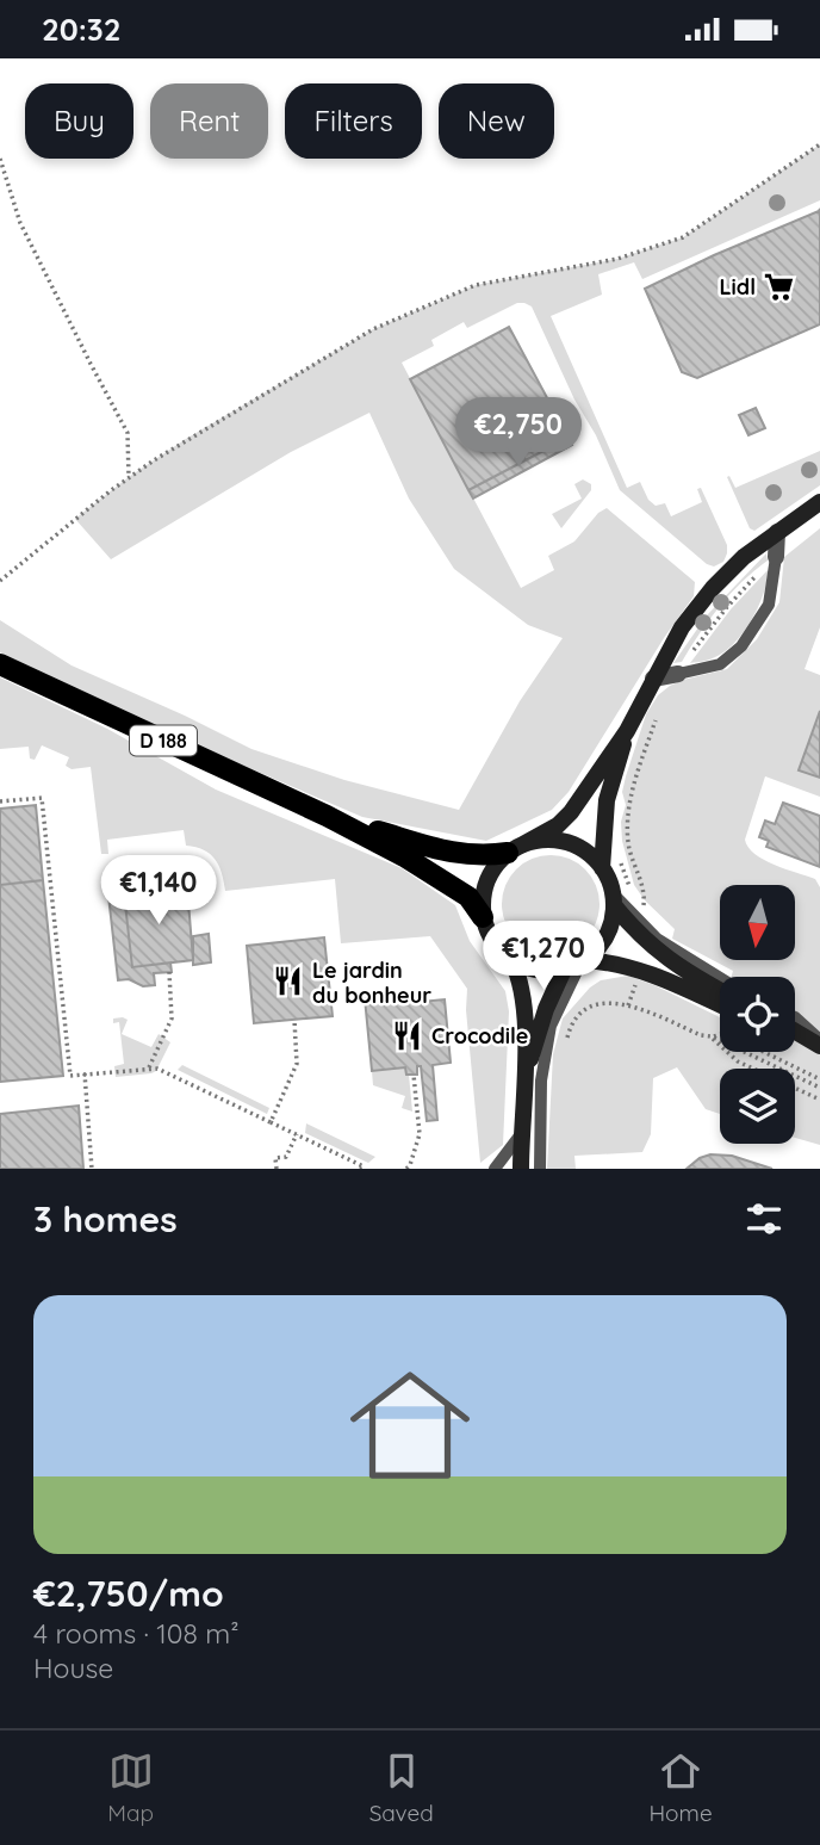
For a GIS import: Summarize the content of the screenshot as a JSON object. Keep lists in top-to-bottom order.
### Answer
{
  "streets": {
    "main road": ["D 188"]
  },
  "places": {
    "supermarket": ["Lidl"],
    "restaurant": ["Le jardin du bonheur", "Crocodile"]
  },
  "north": "bottom",
  "page": {
    "status": "20:32",
    "chip": [
      "Buy",
      "Rent",
      "Filters",
      "New"
    ],
    "price": ["€2,750", "€1,140", "€1,270"],
    "heading": "3 homes",
    "list": [
      {
        "name": "€2,750/mo",
        "note": "4 rooms · 108 m² · House"
      }
    ],
    "tabs": ["Map", "Saved", "Home"]
  }
}
